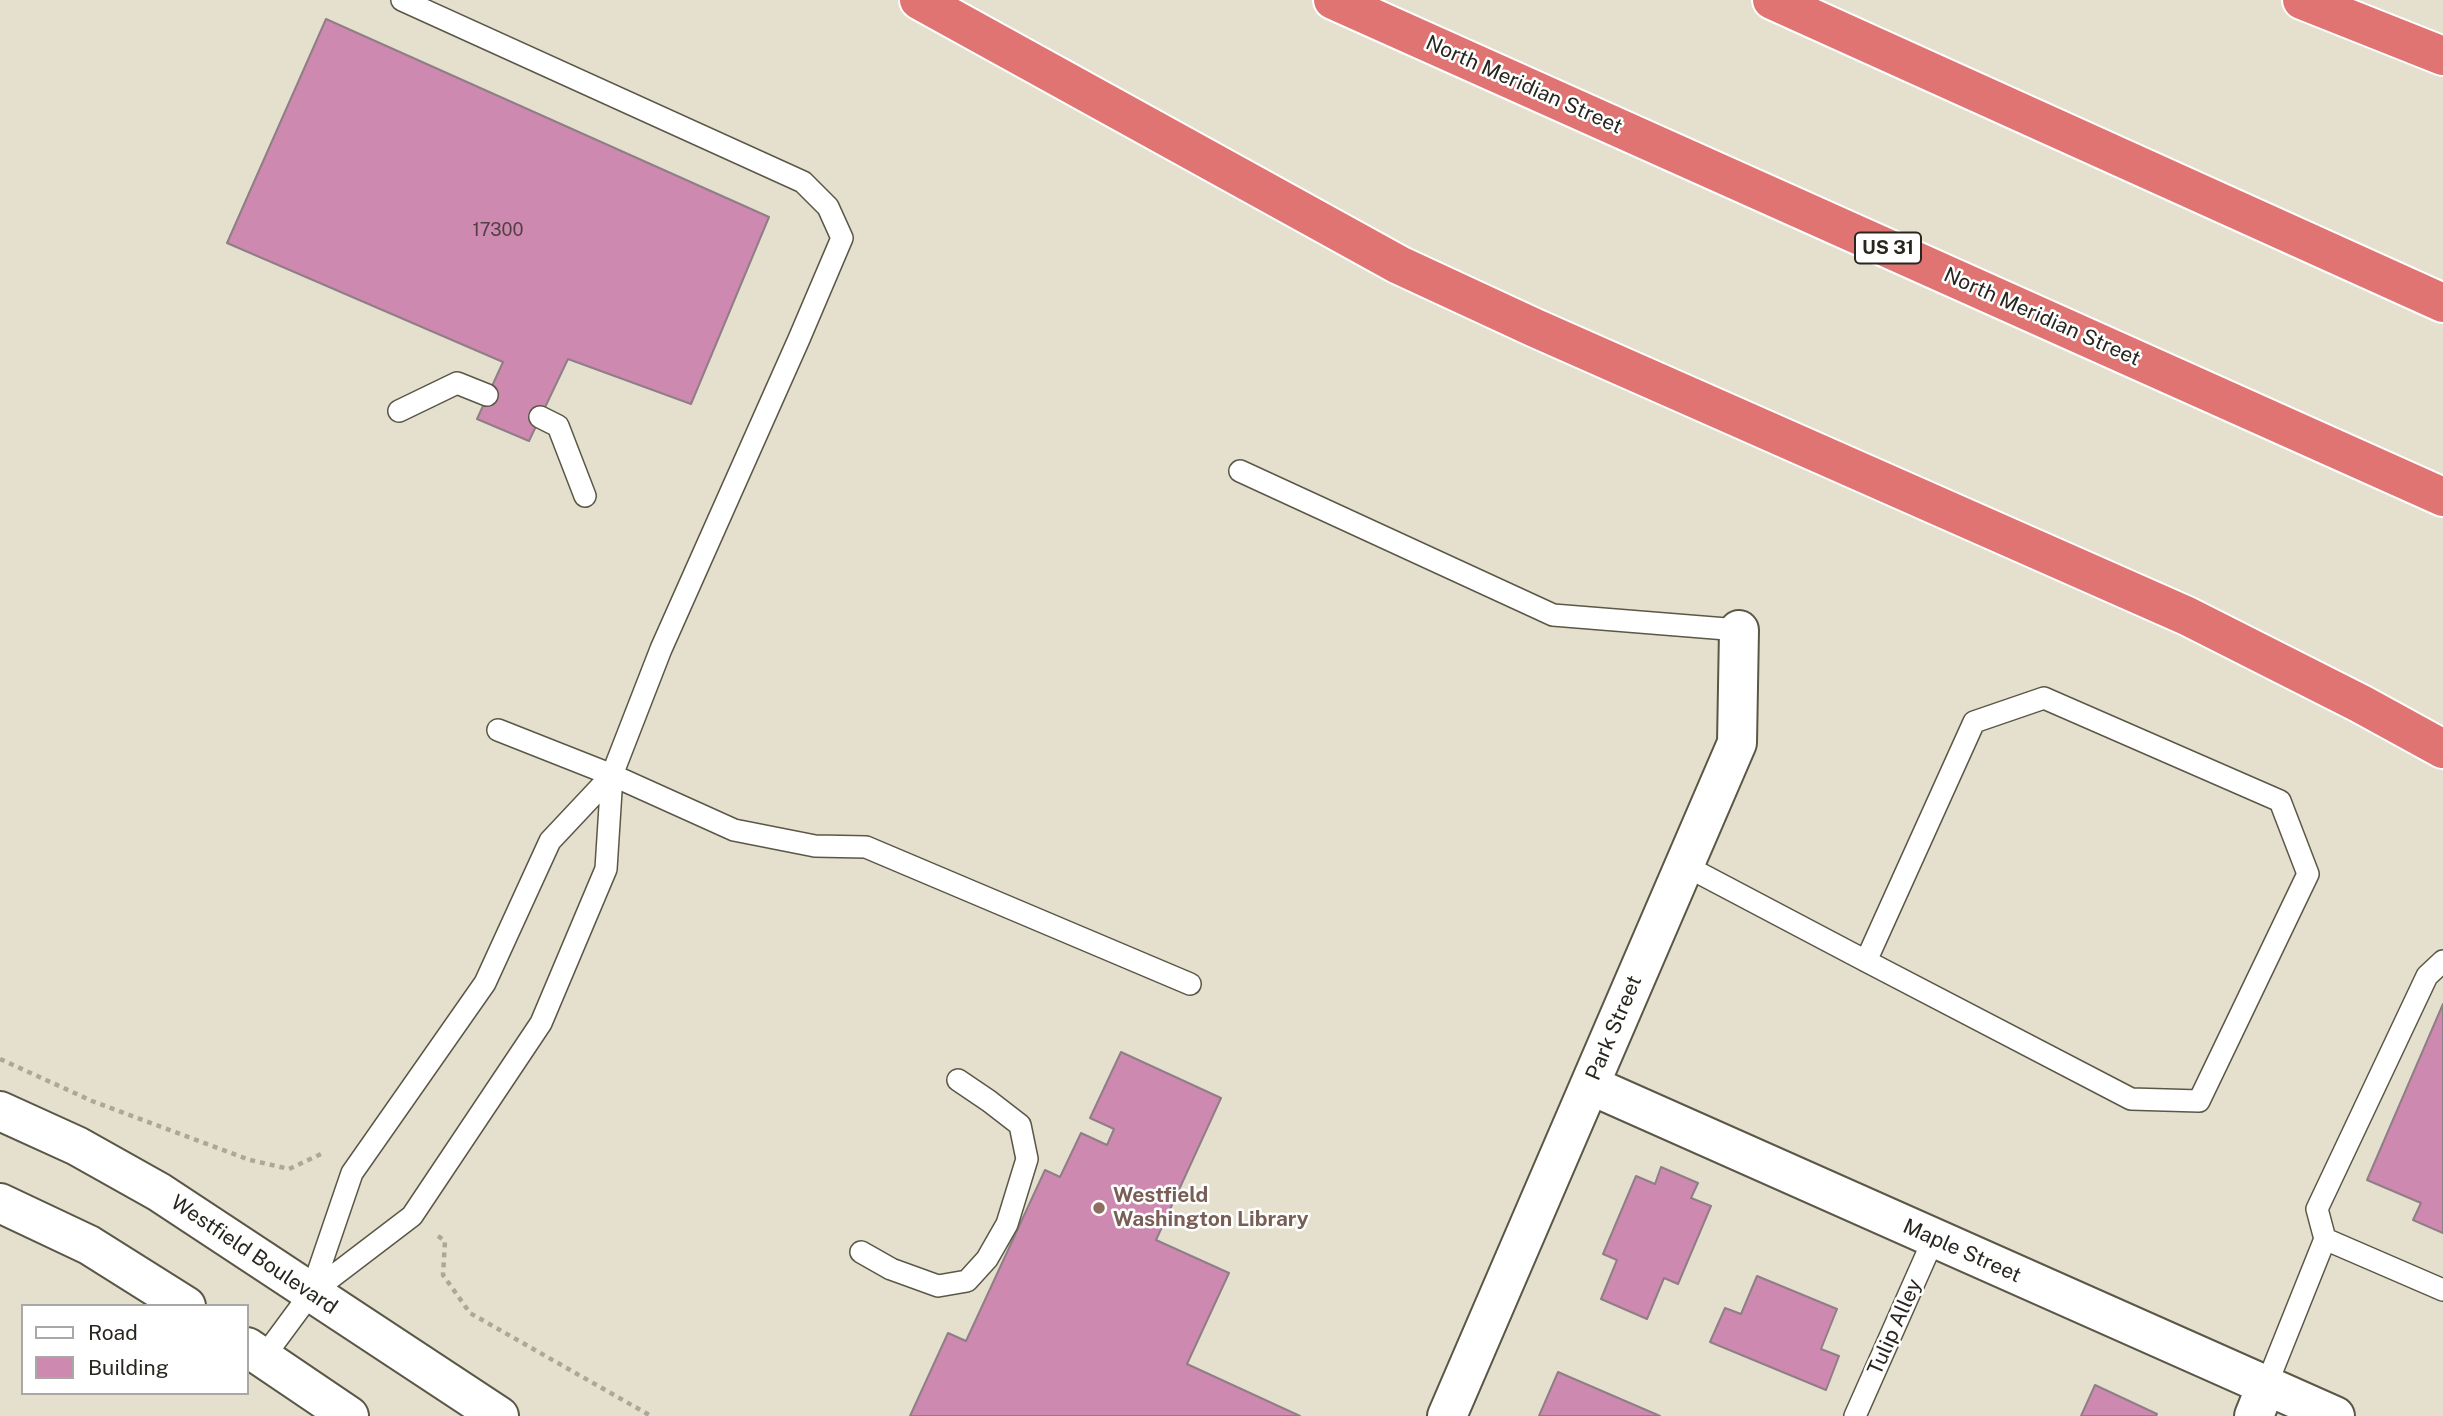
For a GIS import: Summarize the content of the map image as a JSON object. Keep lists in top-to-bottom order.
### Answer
{
  "streets": {
    "highway": ["North Meridian Street", "US 31"],
    "street": ["Park Street", "Maple Street", "Westfield Boulevard"],
    "lane": ["Tulip Alley"]
  },
  "crossings": [
    ["Park Street", "Maple Street"],
    ["Maple Street", "Tulip Alley"]
  ],
  "places": ["Westfield Washington Library"],
  "house_numbers": ["17300"],
  "legend": ["Road", "Building"]
}
